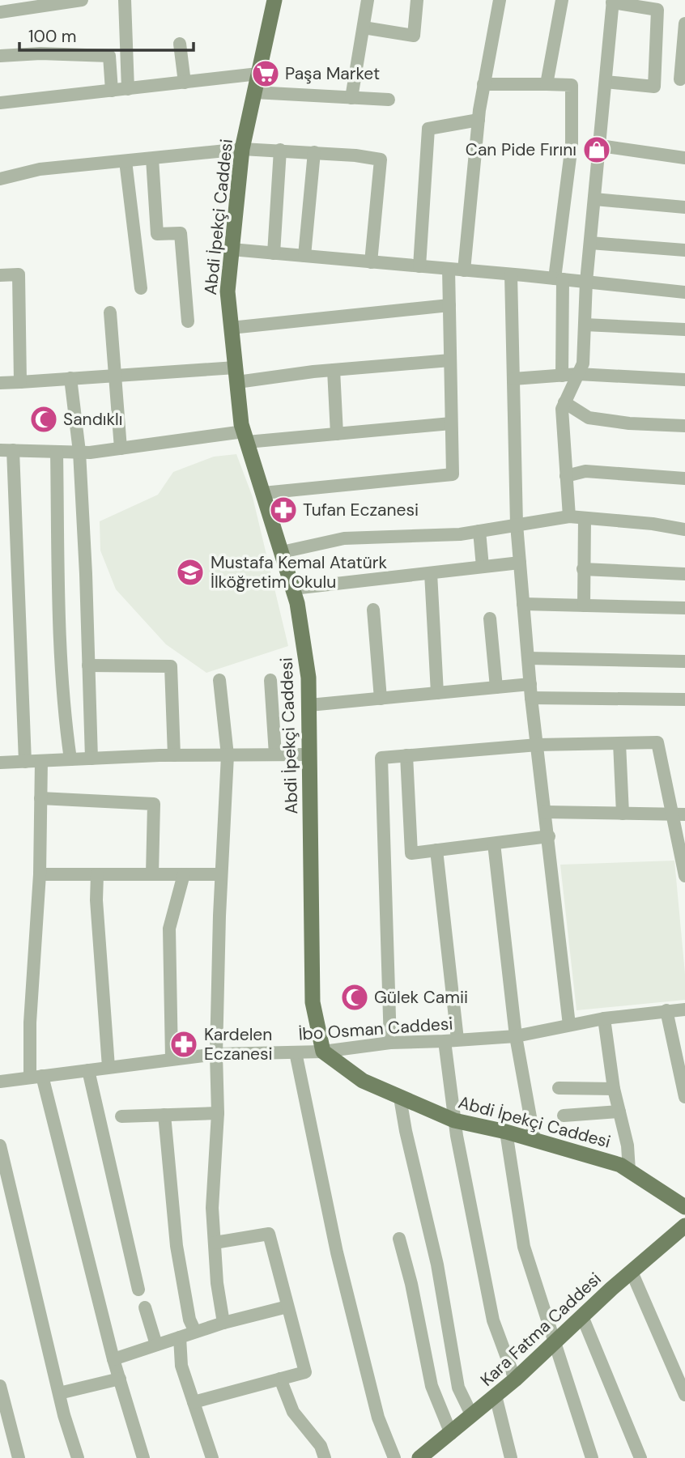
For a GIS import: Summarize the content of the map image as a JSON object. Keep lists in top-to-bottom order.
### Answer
{
  "streets": {
    "main road": ["Abdi İpekçi Caddesi", "Kara Fatma Caddesi"],
    "street": ["İbo Osman Caddesi"]
  },
  "crossings": [
    ["Abdi İpekçi Caddesi", "İbo Osman Caddesi"]
  ],
  "places": {
    "supermarket": ["Paşa Market"],
    "shop": ["Can Pide Fırını"],
    "mosque": ["Sandıklı", "Gülek Camii"],
    "pharmacy": ["Tufan Eczanesi", "Kardelen Eczanesi"],
    "school or university": ["Mustafa Kemal Atatürk İlköğretim Okulu"]
  },
  "scale_bar": "100 m"
}
